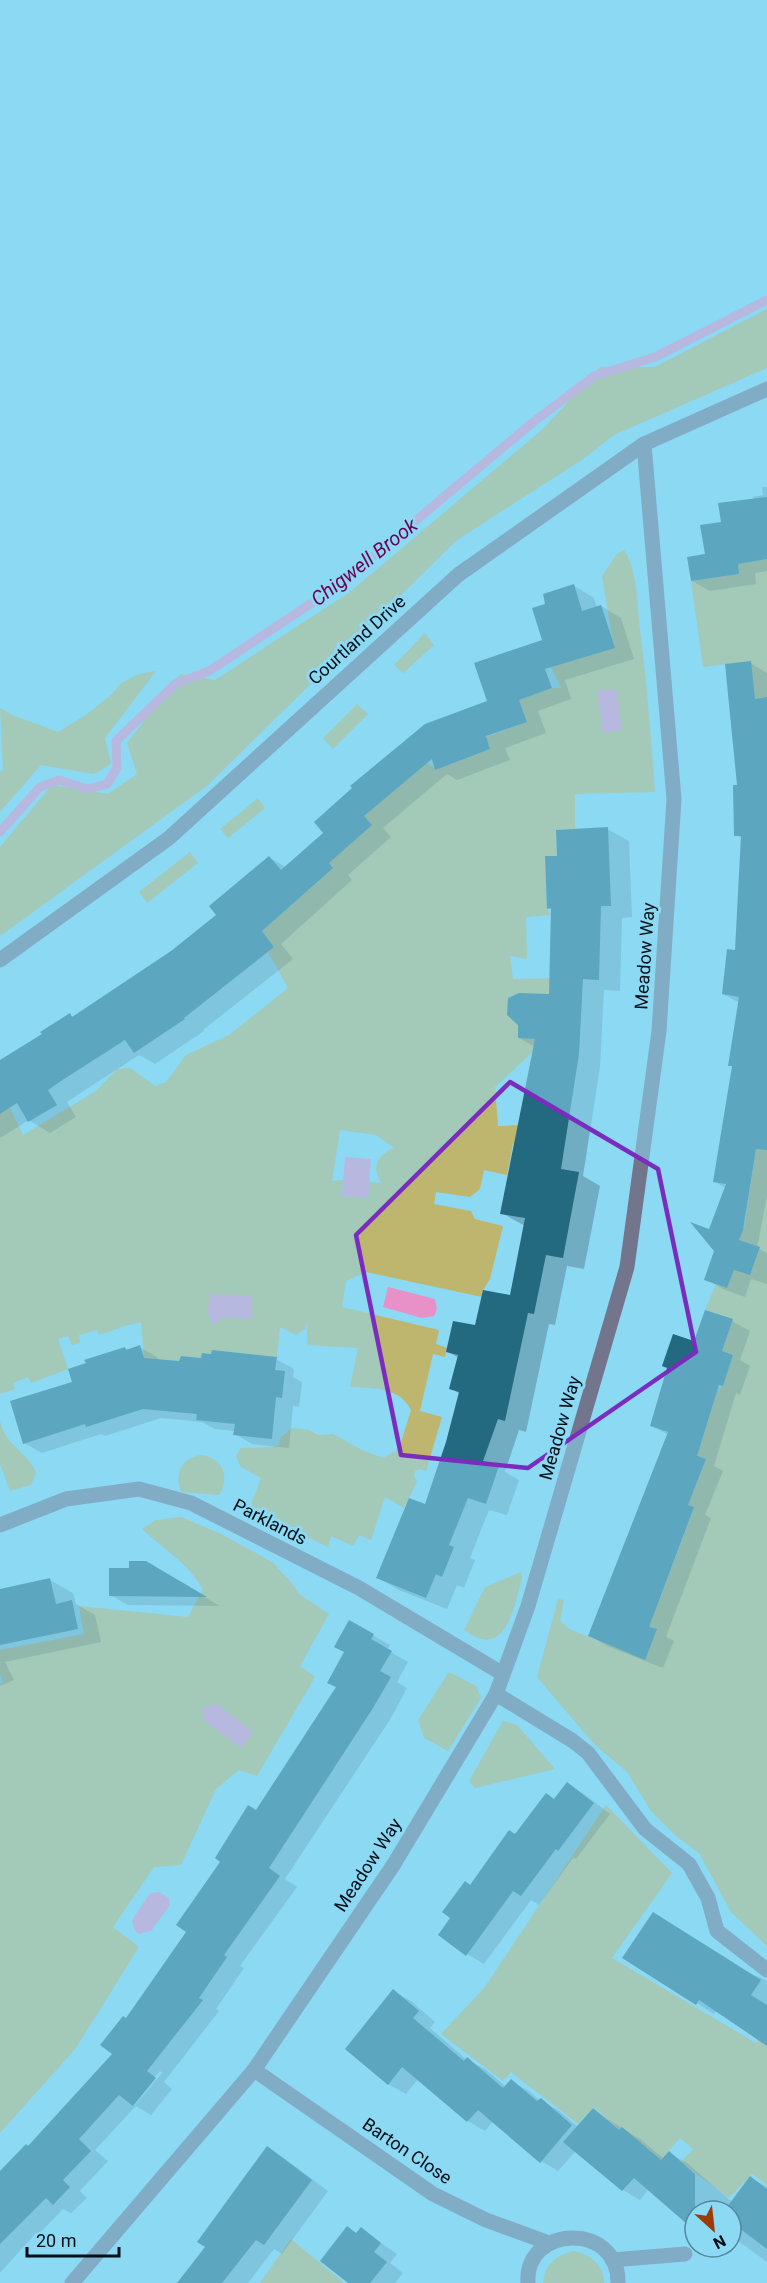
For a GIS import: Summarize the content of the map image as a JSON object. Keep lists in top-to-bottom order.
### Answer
{
  "streets": {
    "street": [
      "Courtland Drive",
      "Meadow Way",
      "Parklands",
      "Barton Close"
    ]
  },
  "crossings": [
    ["Courtland Drive", "Meadow Way"],
    ["Meadow Way", "Parklands"],
    ["Meadow Way", "Barton Close"]
  ],
  "water": ["Chigwell Brook"],
  "scale_bar": "20 m",
  "north": "bottom right"
}
